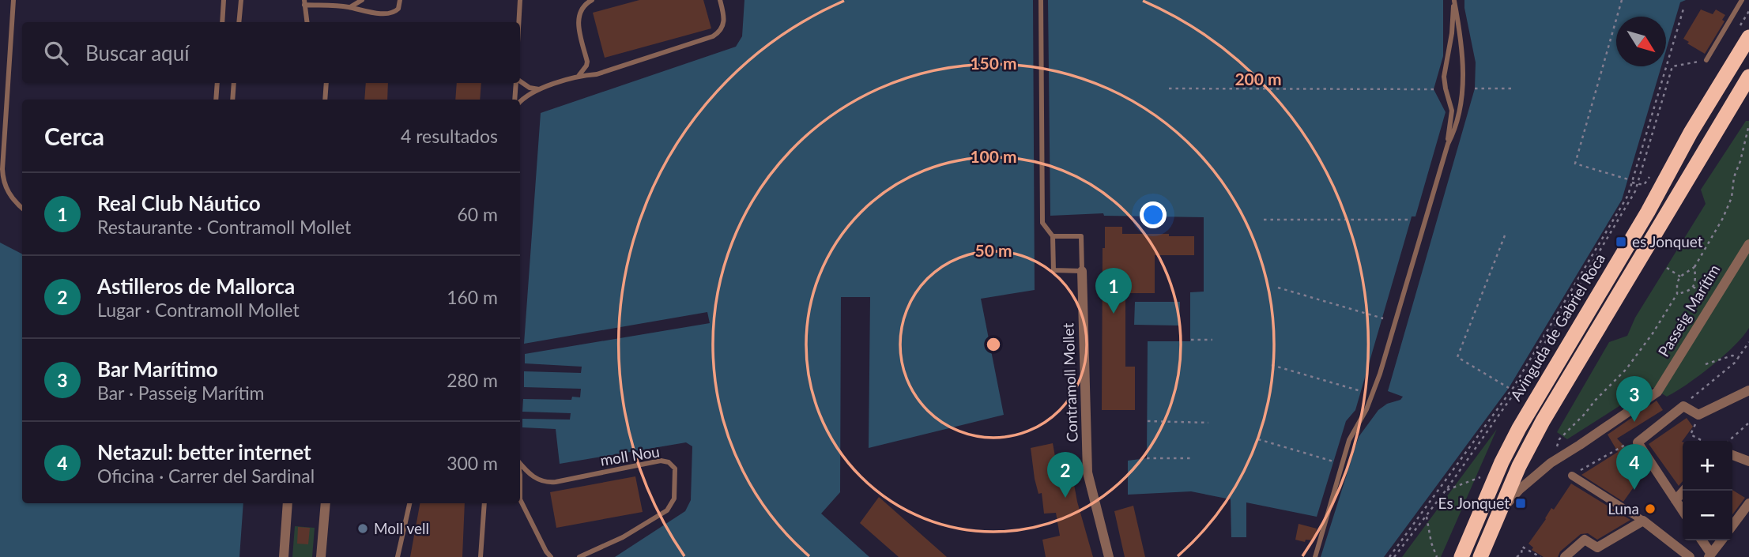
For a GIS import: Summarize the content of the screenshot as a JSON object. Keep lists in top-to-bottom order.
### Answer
{
  "streets": {
    "highway": ["Avinguda de Gabriel Roca"],
    "street": ["Passeig Marítim", "Contramoll Mollet"],
    "lane": ["moll Nou"]
  },
  "places": {
    "transit": ["es Jonquet", "Es Jonquet"],
    "other": ["Luna", "Moll vell"]
  },
  "north": "bottom right",
  "page": {
    "search": "Buscar aquí",
    "heading": ["Cerca", "4 resultados"],
    "list": [
      {
        "mark": "1",
        "name": "Real Club Náutico",
        "note": "Restaurante · Contramoll Mollet",
        "value": "60 m"
      },
      {
        "mark": "2",
        "name": "Astilleros de Mallorca",
        "note": "Lugar · Contramoll Mollet",
        "value": "160 m"
      },
      {
        "mark": "3",
        "name": "Bar Marítimo",
        "note": "Bar · Passeig Marítim",
        "value": "280 m"
      },
      {
        "mark": "4",
        "name": "Netazul: better internet",
        "note": "Oficina · Carrer del Sardinal",
        "value": "300 m"
      }
    ],
    "pins": [
      "1",
      "3",
      "4",
      "2"
    ],
    "map_buttons": ["+", "−"]
  },
  "rings": [
    "150 m",
    "200 m",
    "100 m",
    "50 m"
  ]
}
